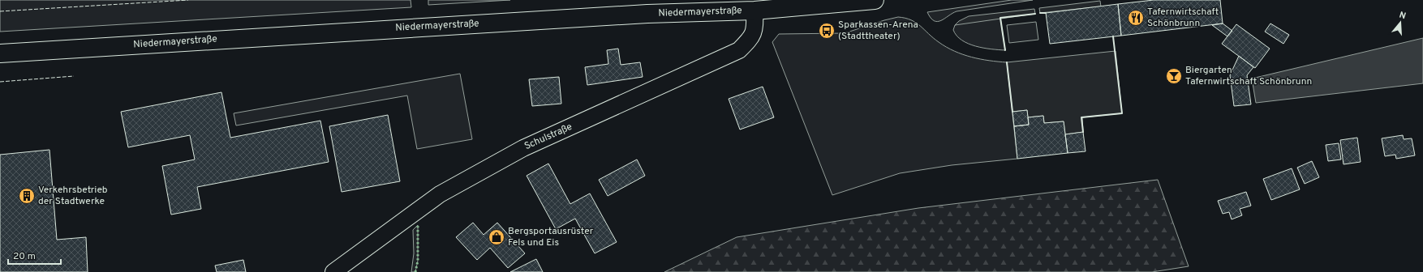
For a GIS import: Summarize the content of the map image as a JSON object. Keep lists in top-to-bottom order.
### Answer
{
  "streets": {
    "main road": ["Niedermayerstraße"],
    "street": ["Schulstraße"]
  },
  "crossings": [
    ["Niedermayerstraße", "Schulstraße"]
  ],
  "places": {
    "restaurant": ["Tafernwirtschaft Schönbrunn"],
    "bus stop": ["Sparkassen-Arena (Stadttheater)"],
    "bar": ["Biergarten Tafernwirtschaft Schönbrunn"],
    "building": ["Verkehrsbetrieb der Stadtwerke"],
    "shop": ["Bergsportausrüster Fels und Eis"]
  },
  "scale_bar": "20 m",
  "north": "top"
}
